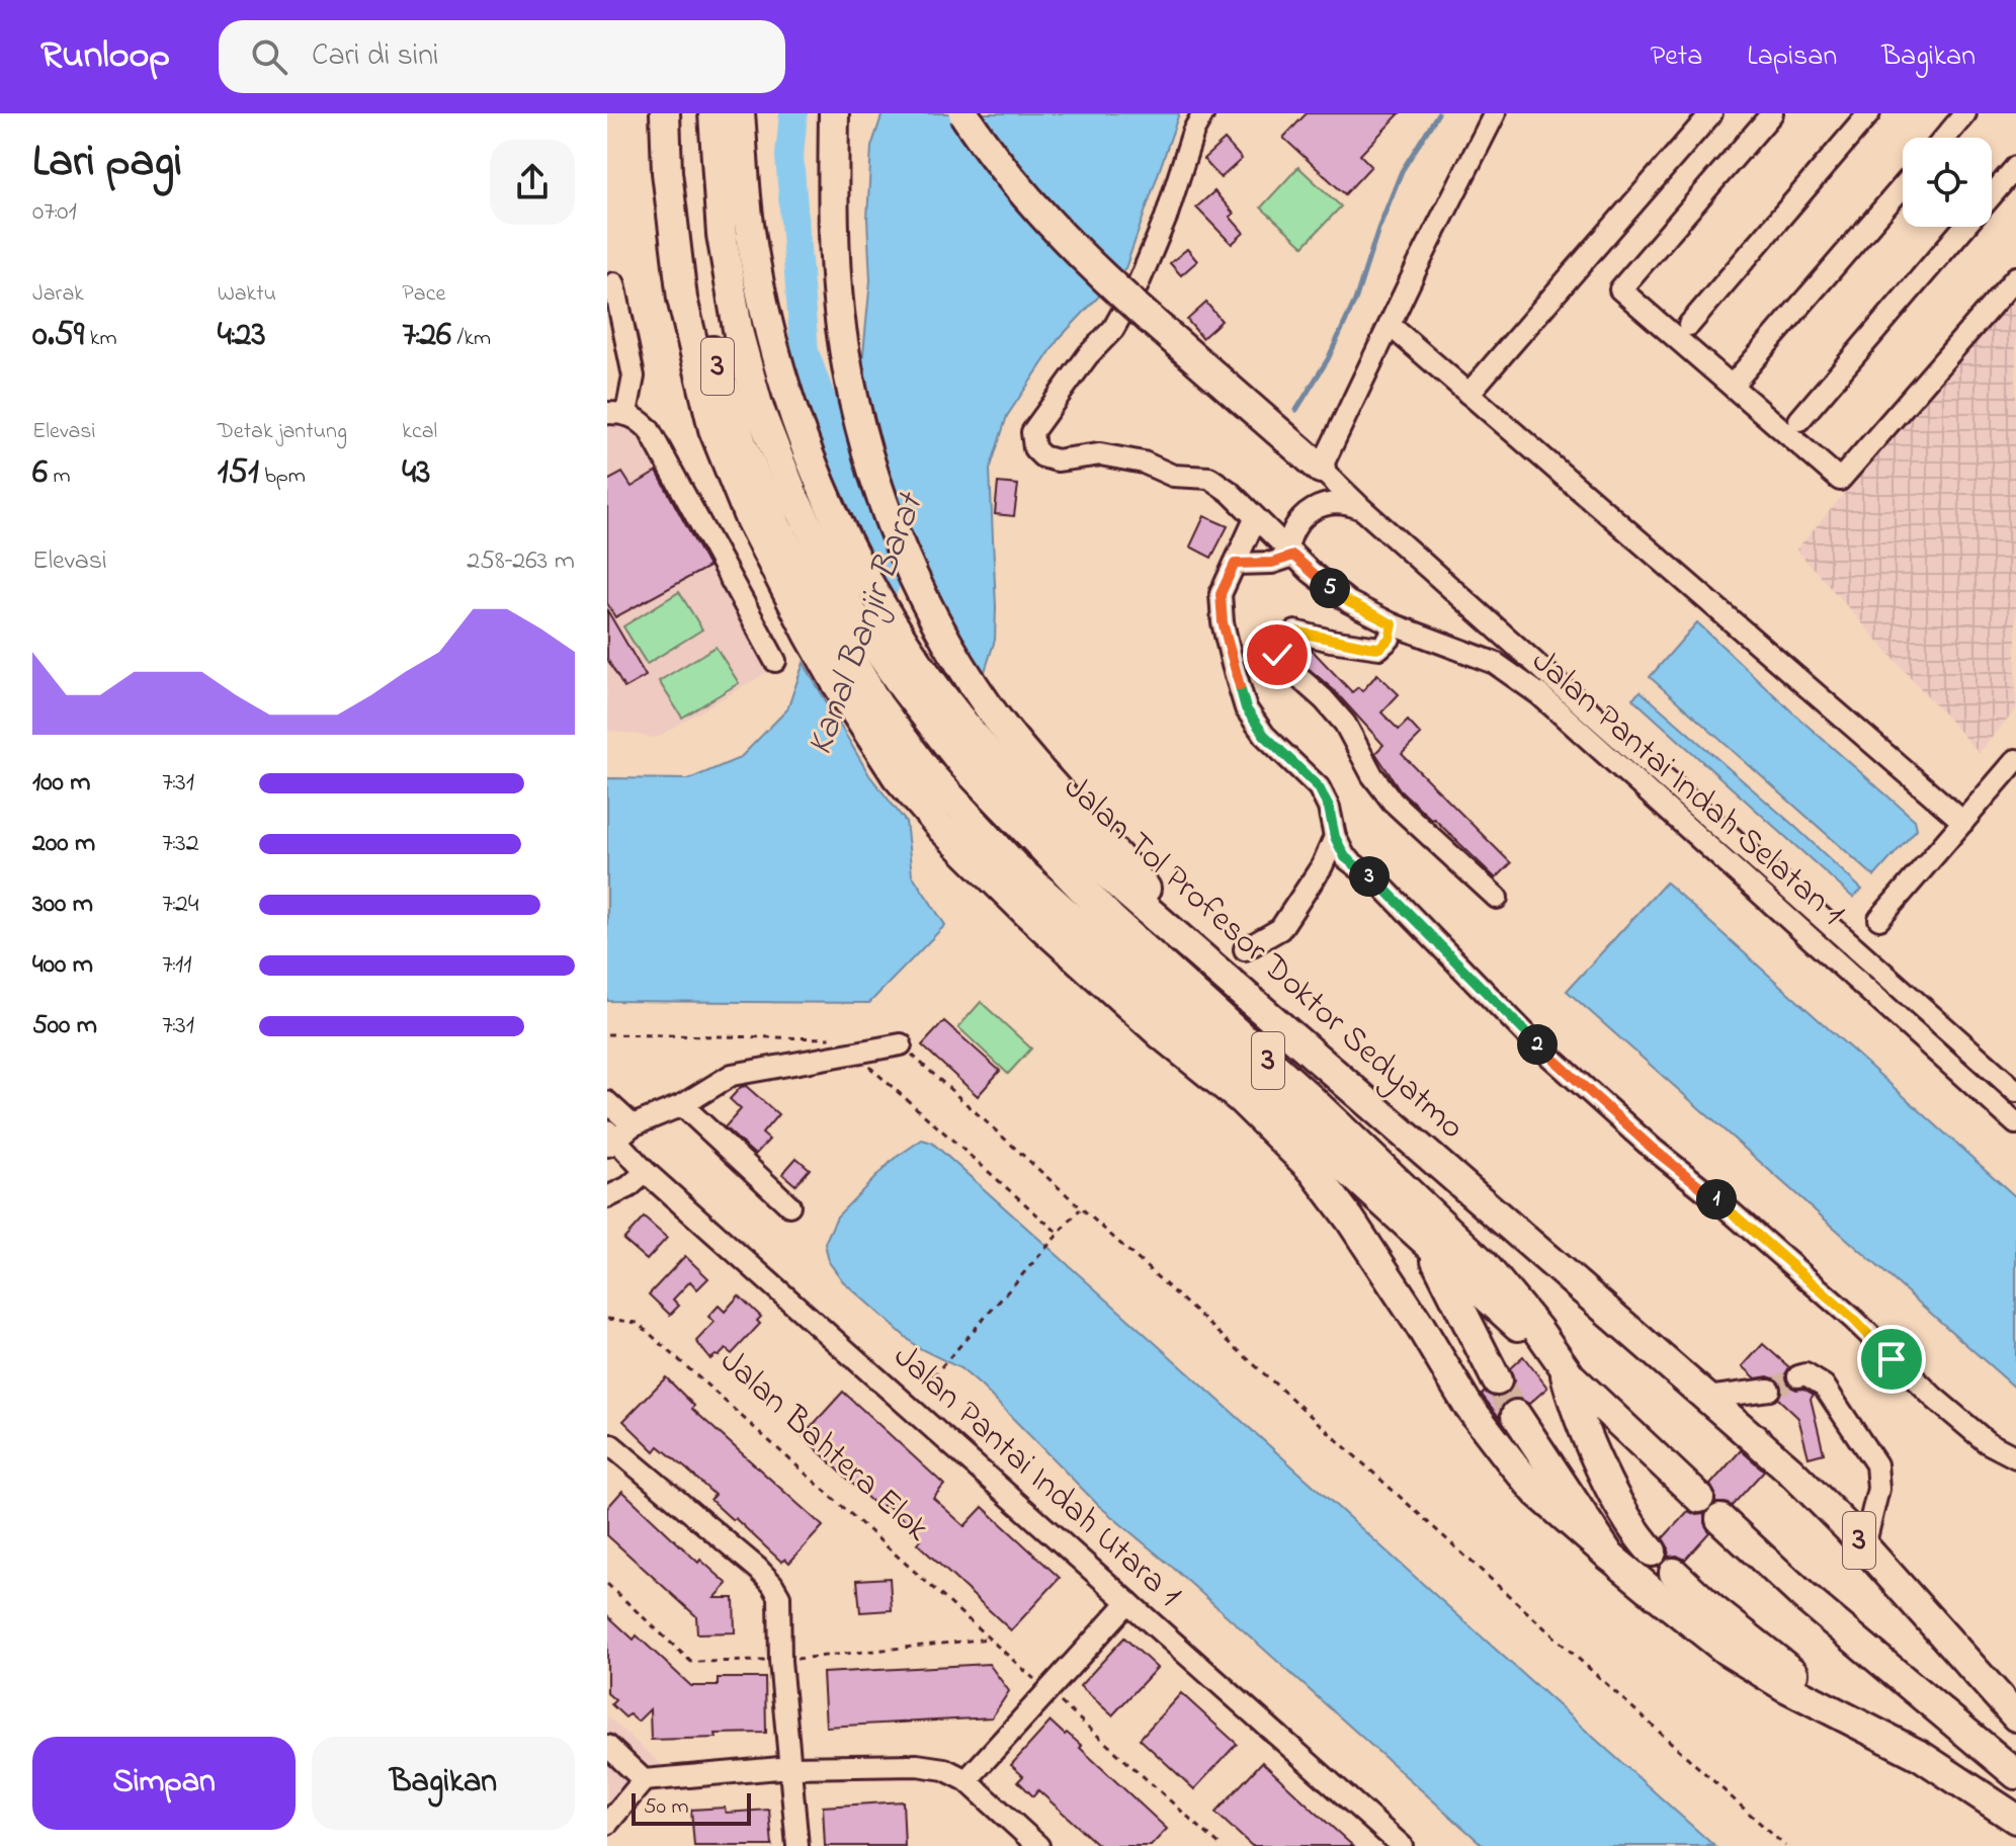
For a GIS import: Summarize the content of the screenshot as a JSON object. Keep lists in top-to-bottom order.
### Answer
{
  "streets": {
    "highway": ["3", "Jalan Tol Profesor Doktor Sedyatmo"],
    "street": ["Jalan Pantai Indah Selatan 1", "Jalan Pantai Indah Utara 1"],
    "path": ["Jalan Bahtera Elok"]
  },
  "water": ["Kanal Banjir Barat"],
  "scale_bar": "50 m",
  "page": {
    "header": "Runloop",
    "search": "Cari di sini",
    "nav": ["Peta", "Lapisan", "Bagikan"],
    "heading": ["Lari pagi", "07:01"],
    "stats": [
      ["Jarak", "0.59 km"],
      ["Waktu", "4:23"],
      ["Pace", "7:26 /km"],
      ["Elevasi", "6 m"],
      ["Detak jantung", "151 bpm"],
      ["kcal", "43"]
    ],
    "chart": ["Elevasi", "258–263 m"],
    "pins": [
      "5",
      "3",
      "2",
      "1"
    ],
    "list": [
      {
        "name": "100 m",
        "note": "7:31"
      },
      {
        "name": "200 m",
        "note": "7:32"
      },
      {
        "name": "300 m",
        "note": "7:24"
      },
      {
        "name": "400 m",
        "note": "7:11"
      },
      {
        "name": "500 m",
        "note": "7:31"
      }
    ],
    "buttons": ["Simpan", "Bagikan"],
    "scale": "50 m"
  }
}
